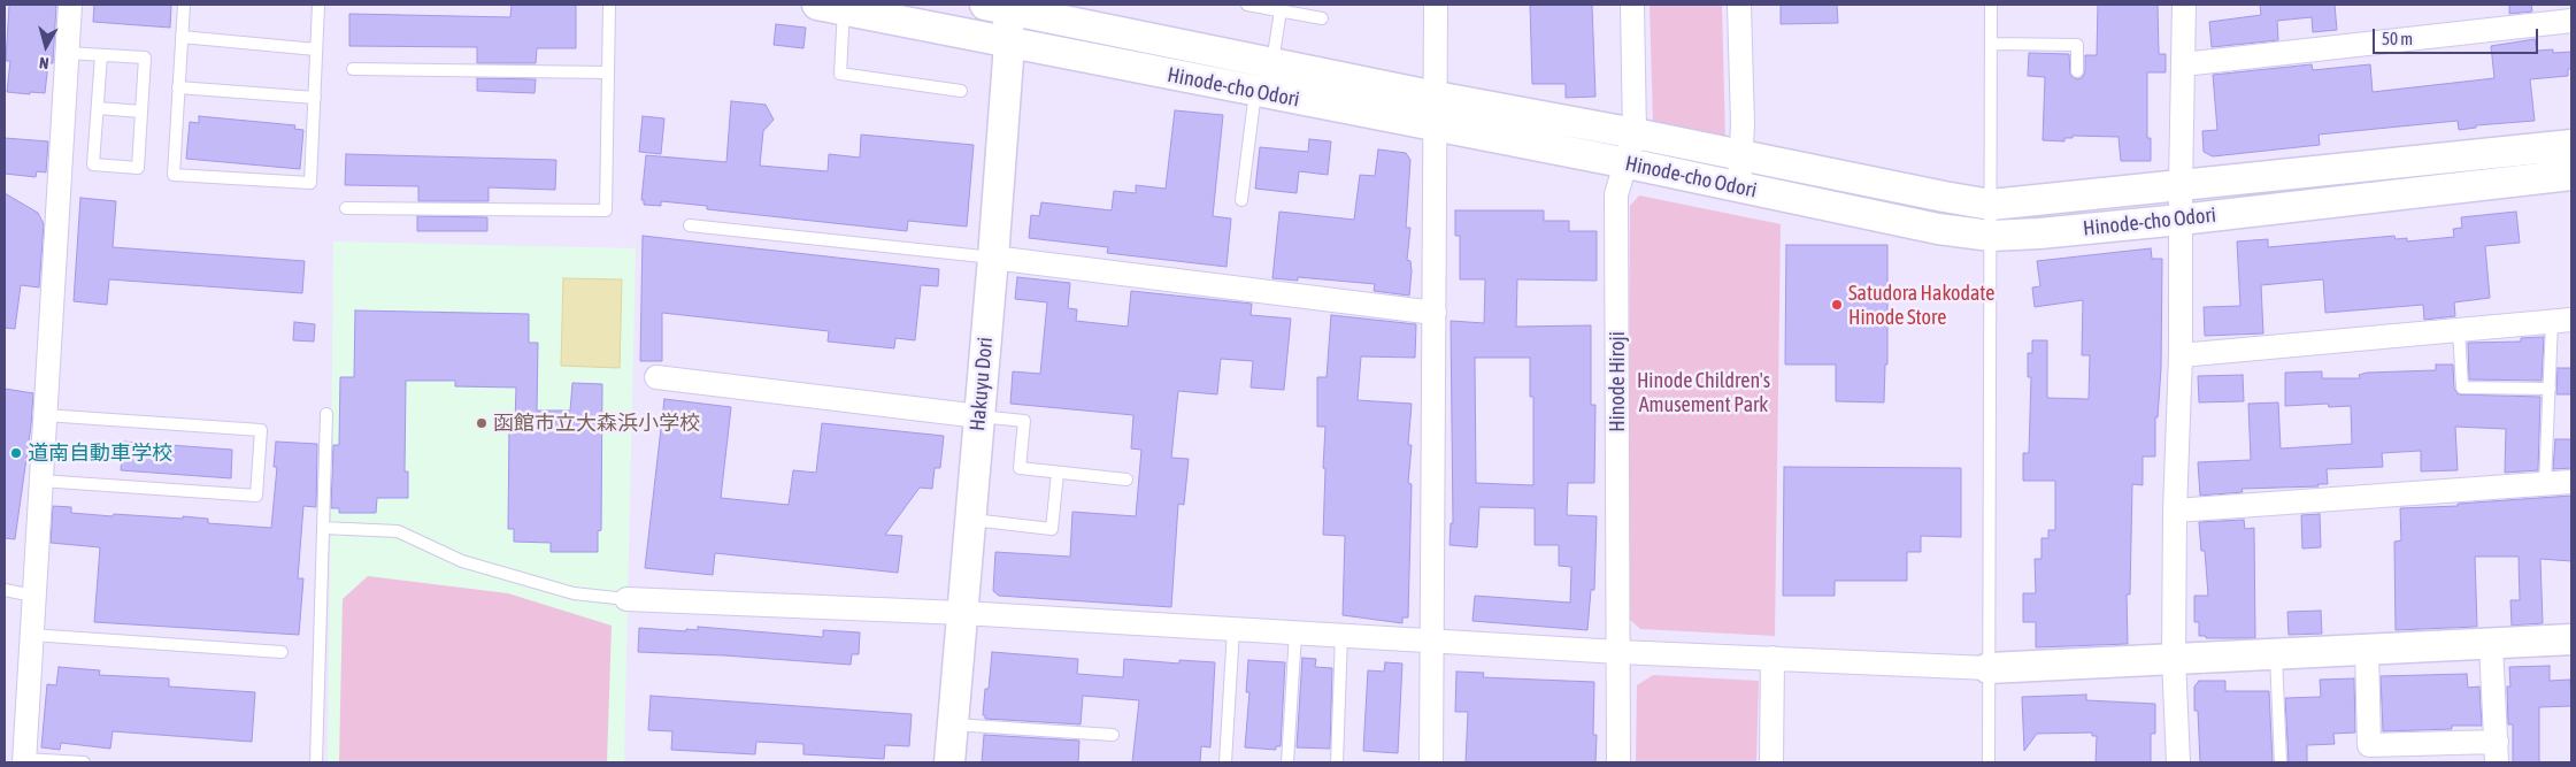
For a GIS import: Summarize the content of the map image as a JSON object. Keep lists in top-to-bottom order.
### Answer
{
  "streets": {
    "street": ["Hinode-cho Odori", "Hinode Hiroji", "Hakuyu Dori"]
  },
  "crossings": [
    ["Hinode-cho Odori", "Hinode Hiroji"],
    ["Hinode-cho Odori", "Hakuyu Dori"]
  ],
  "parks": ["Hinode Children's Amusement Park"],
  "places": ["Satudora Hakodate Hinode Store", "函館市立大森浜小学校", "道南自動車学校"],
  "scale_bar": "50 m",
  "north": "bottom"
}
